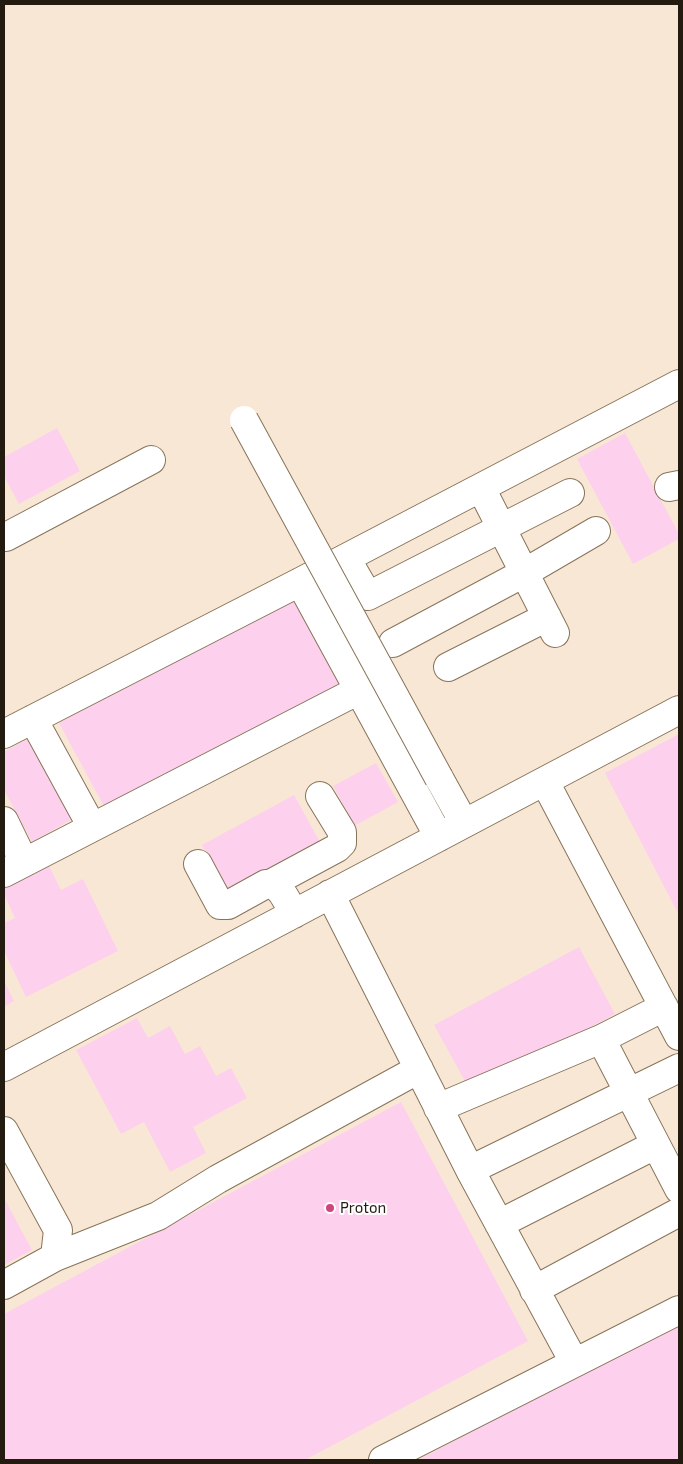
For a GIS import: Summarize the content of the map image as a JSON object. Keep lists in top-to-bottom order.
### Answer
{
  "places": ["Proton"]
}
